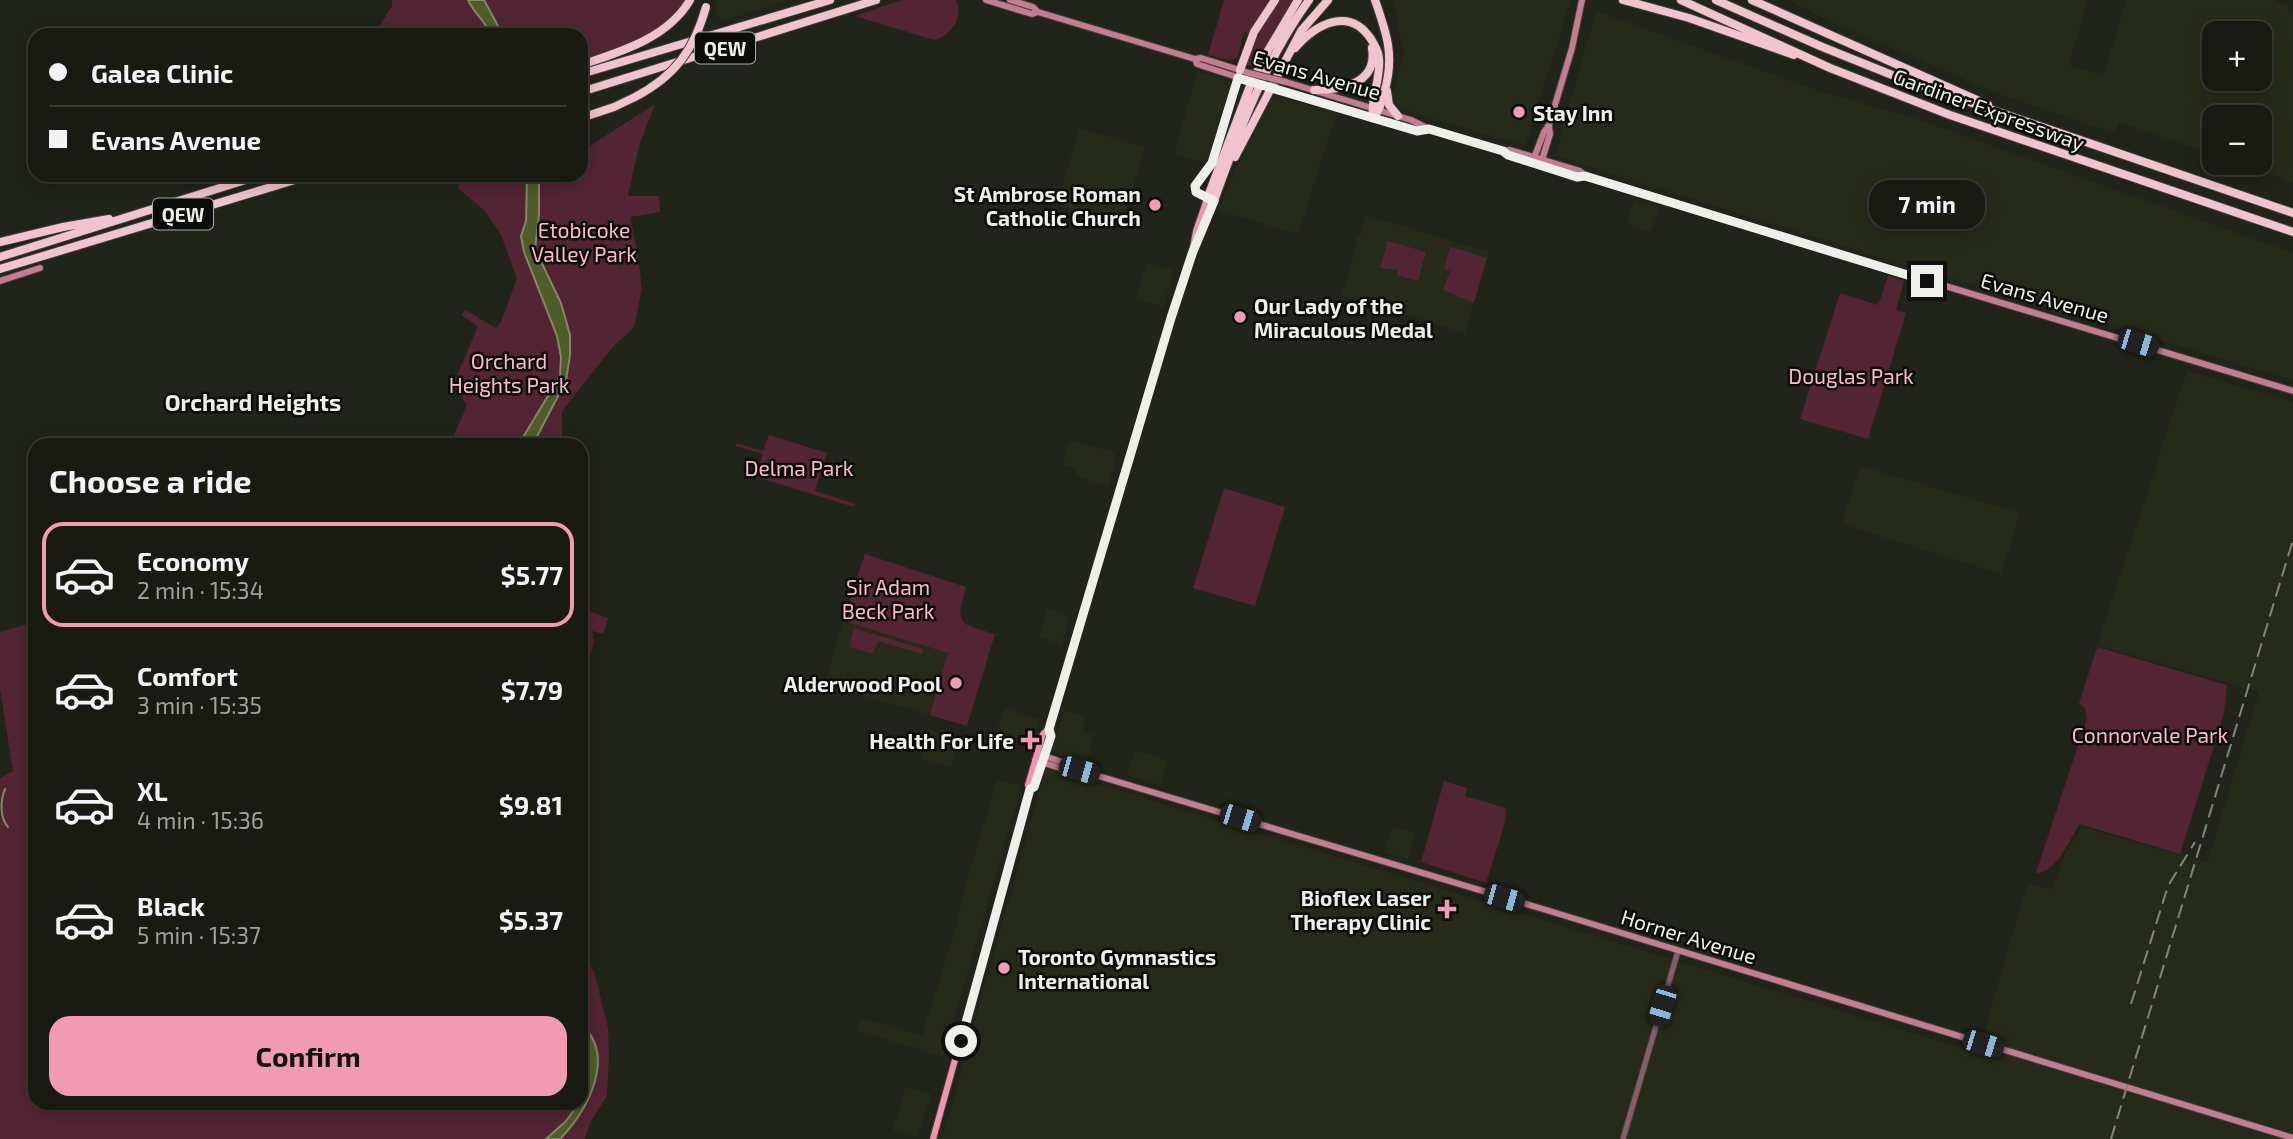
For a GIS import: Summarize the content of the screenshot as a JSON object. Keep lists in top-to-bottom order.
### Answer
{
  "streets": {
    "highway": ["QEW", "Gardiner Expressway"],
    "main road": ["Evans Avenue", "Horner Avenue"]
  },
  "districts": ["Orchard Heights"],
  "parks": [
    "Etobicoke Valley Park",
    "Orchard Heights Park",
    "Douglas Park",
    "Delma Park",
    "Sir Adam Beck Park",
    "Connorvale Park"
  ],
  "places": {
    "other": [
      "Stay Inn",
      "St Ambrose Roman Catholic Church",
      "Our Lady of the Miraculous Medal",
      "Alderwood Pool",
      "Toronto Gymnastics International"
    ],
    "health": ["Health For Life", "Bioflex Laser Therapy Clinic"]
  },
  "page": {
    "map_buttons": ["+", "−"],
    "banner": ["Galea Clinic", "Evans Avenue"],
    "bubble": "7 min",
    "heading": "Choose a ride",
    "list": [
      {
        "name": "Economy",
        "note": "2 min · 15:34",
        "value": "$5.77"
      },
      {
        "name": "Comfort",
        "note": "3 min · 15:35",
        "value": "$7.79"
      },
      {
        "name": "XL",
        "note": "4 min · 15:36",
        "value": "$9.81"
      },
      {
        "name": "Black",
        "note": "5 min · 15:37",
        "value": "$5.37"
      }
    ],
    "buttons": "Confirm"
  }
}
